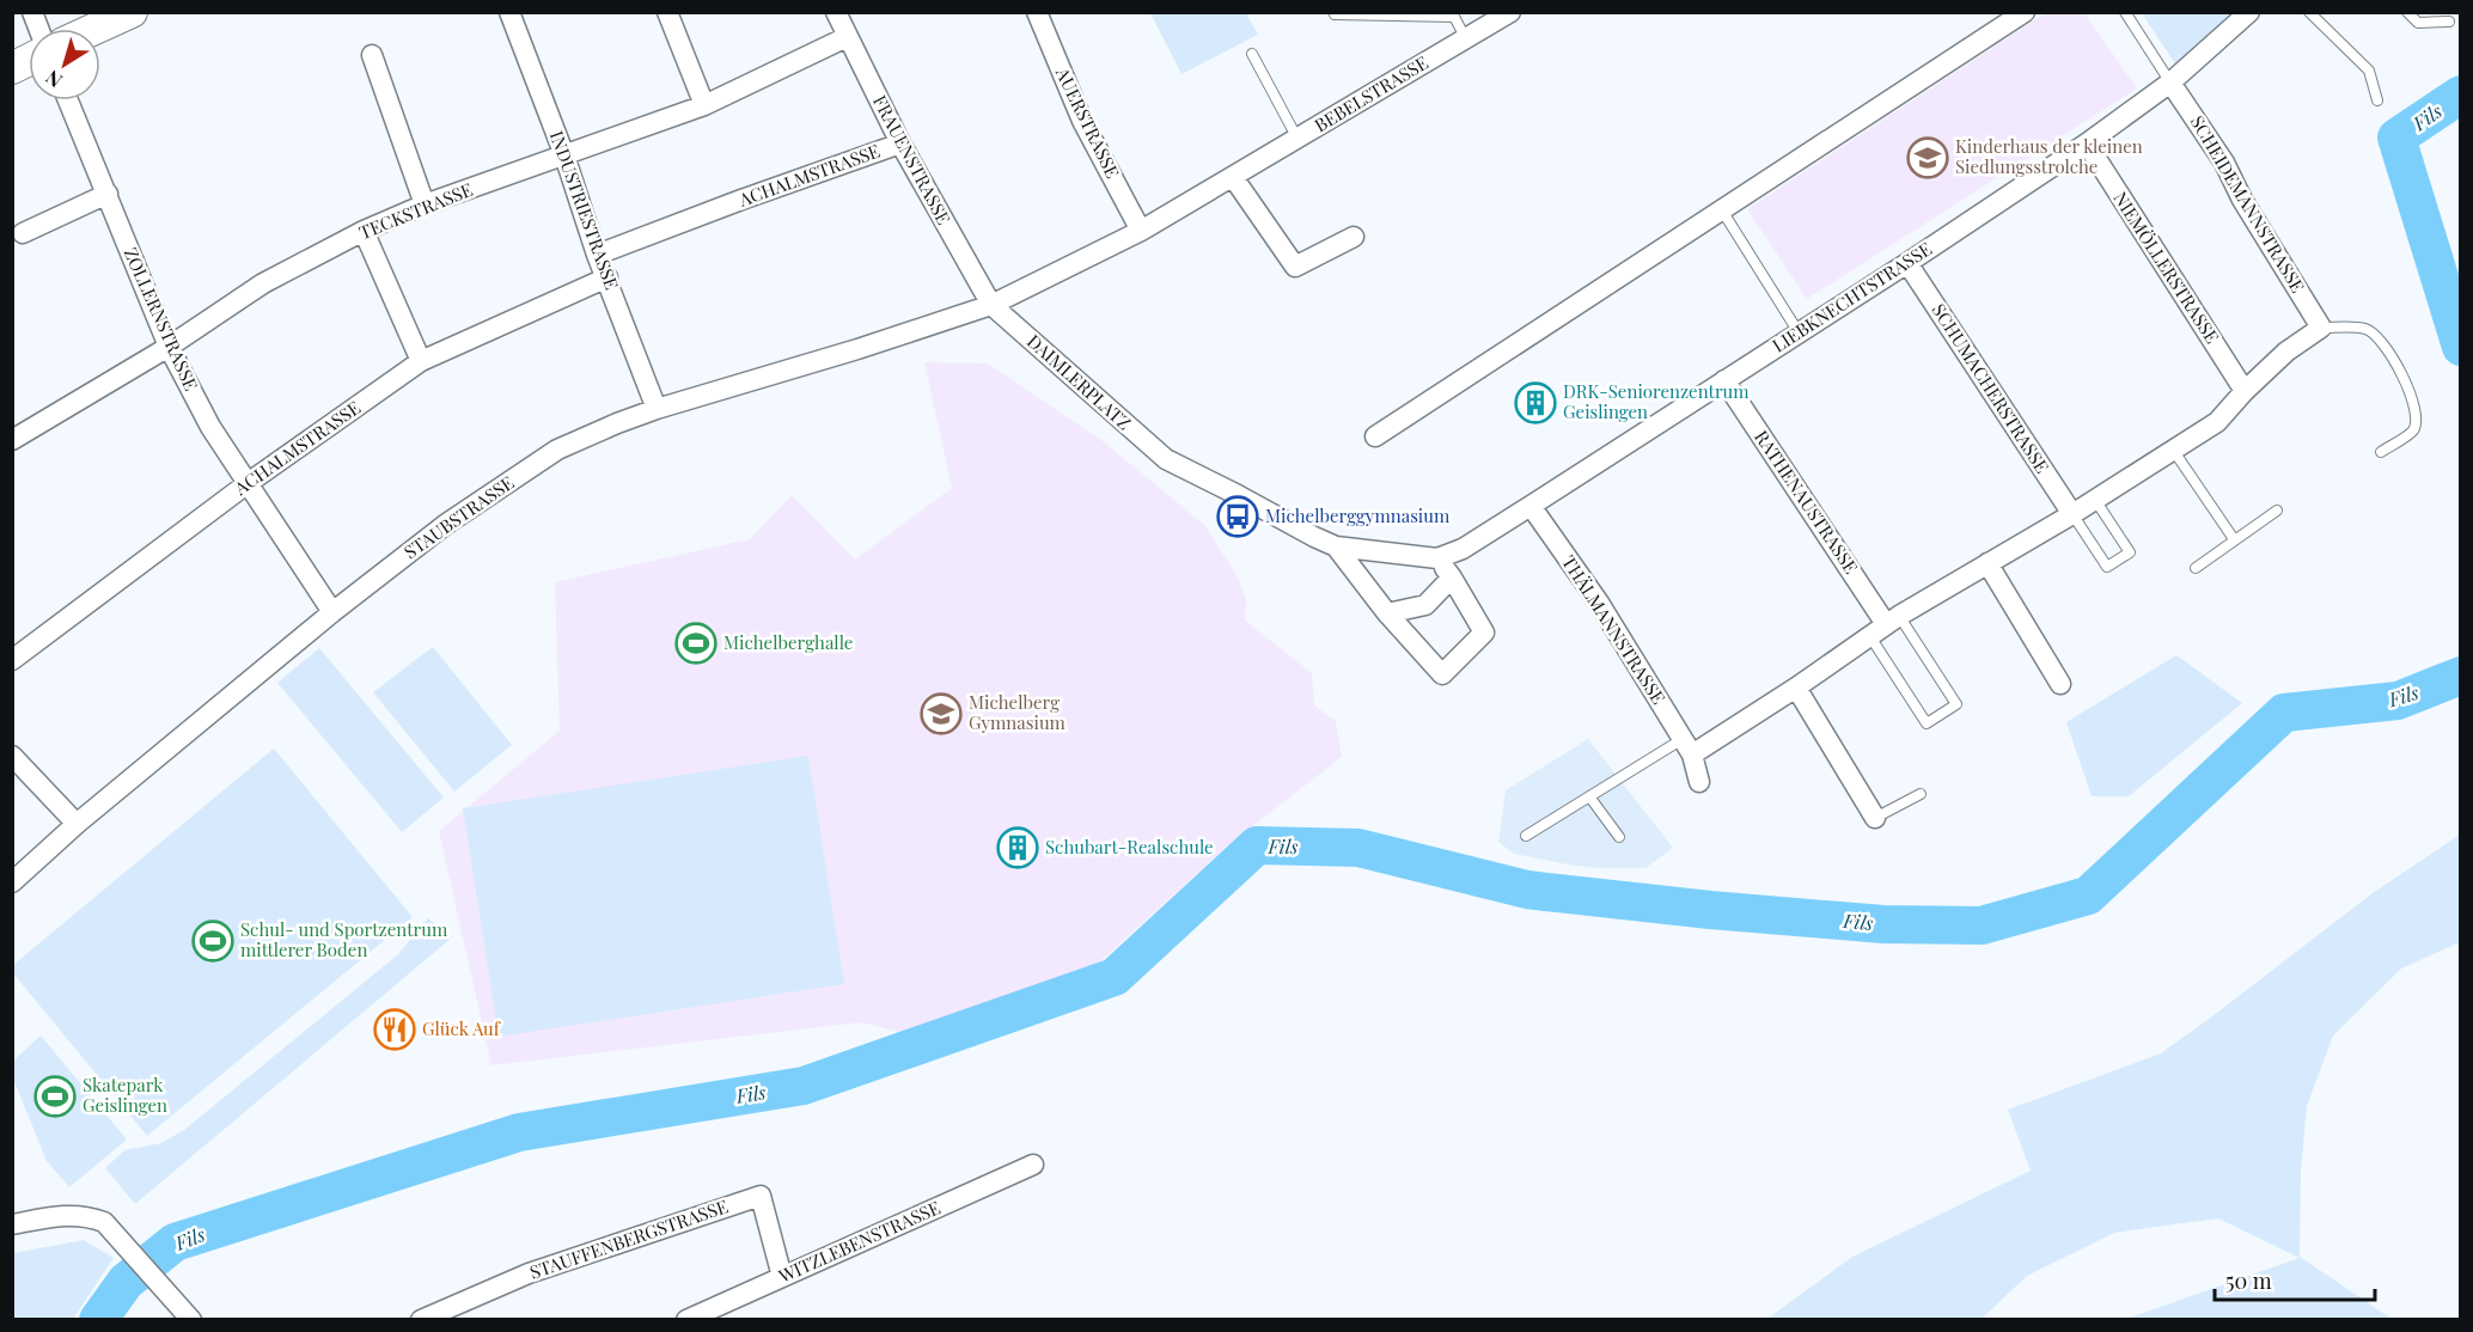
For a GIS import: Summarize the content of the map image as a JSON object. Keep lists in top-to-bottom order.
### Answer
{
  "streets": {
    "street": [
      "BEBELSTRASSE",
      "AUERSTRASSE",
      "FRAUENSTRASSE",
      "ACHALMSTRASSE",
      "SCHEIDEMANNSTRASSE",
      "INDUSTRIESTRASSE",
      "TECKSTRASSE",
      "NIEMÖLLERSTRASSE",
      "LIEBKNECHTSTRASSE",
      "ZOLLERNSTRASSE",
      "DAIMLERPLATZ",
      "SCHUMACHERSTRASSE",
      "RATHENAUSTRASSE",
      "STAUBSTRASSE",
      "THÄLMANNSTRASSE",
      "STAUFFENBERGSTRASSE",
      "WITZLEBENSTRASSE"
    ]
  },
  "crossings": [
    ["BEBELSTRASSE", "AUERSTRASSE"],
    ["FRAUENSTRASSE", "ACHALMSTRASSE"],
    ["FRAUENSTRASSE", "TECKSTRASSE"],
    ["FRAUENSTRASSE", "DAIMLERPLATZ"],
    ["FRAUENSTRASSE", "STAUBSTRASSE"],
    ["ACHALMSTRASSE", "INDUSTRIESTRASSE"],
    ["ACHALMSTRASSE", "ZOLLERNSTRASSE"],
    ["SCHEIDEMANNSTRASSE", "LIEBKNECHTSTRASSE"],
    ["INDUSTRIESTRASSE", "TECKSTRASSE"],
    ["INDUSTRIESTRASSE", "STAUBSTRASSE"],
    ["TECKSTRASSE", "ZOLLERNSTRASSE"],
    ["NIEMÖLLERSTRASSE", "LIEBKNECHTSTRASSE"],
    ["LIEBKNECHTSTRASSE", "SCHUMACHERSTRASSE"],
    ["LIEBKNECHTSTRASSE", "RATHENAUSTRASSE"],
    ["LIEBKNECHTSTRASSE", "THÄLMANNSTRASSE"],
    ["ZOLLERNSTRASSE", "STAUBSTRASSE"],
    ["DAIMLERPLATZ", "STAUBSTRASSE"],
    ["STAUFFENBERGSTRASSE", "WITZLEBENSTRASSE"]
  ],
  "water": ["Fils"],
  "places": {
    "school or university": ["Kinderhaus der kleinen Siedlungsstrolche", "Michelberg Gymnasium"],
    "building": ["DRK-Seniorenzentrum Geislingen", "Schubart-Realschule"],
    "bus stop": ["Michelberggymnasium"],
    "sports": ["Michelberghalle", "Schul- und Sportzentrum mittlerer Boden", "Skatepark Geislingen"],
    "restaurant": ["Glück Auf"]
  },
  "scale_bar": "50 m",
  "north": "bottom left"
}
